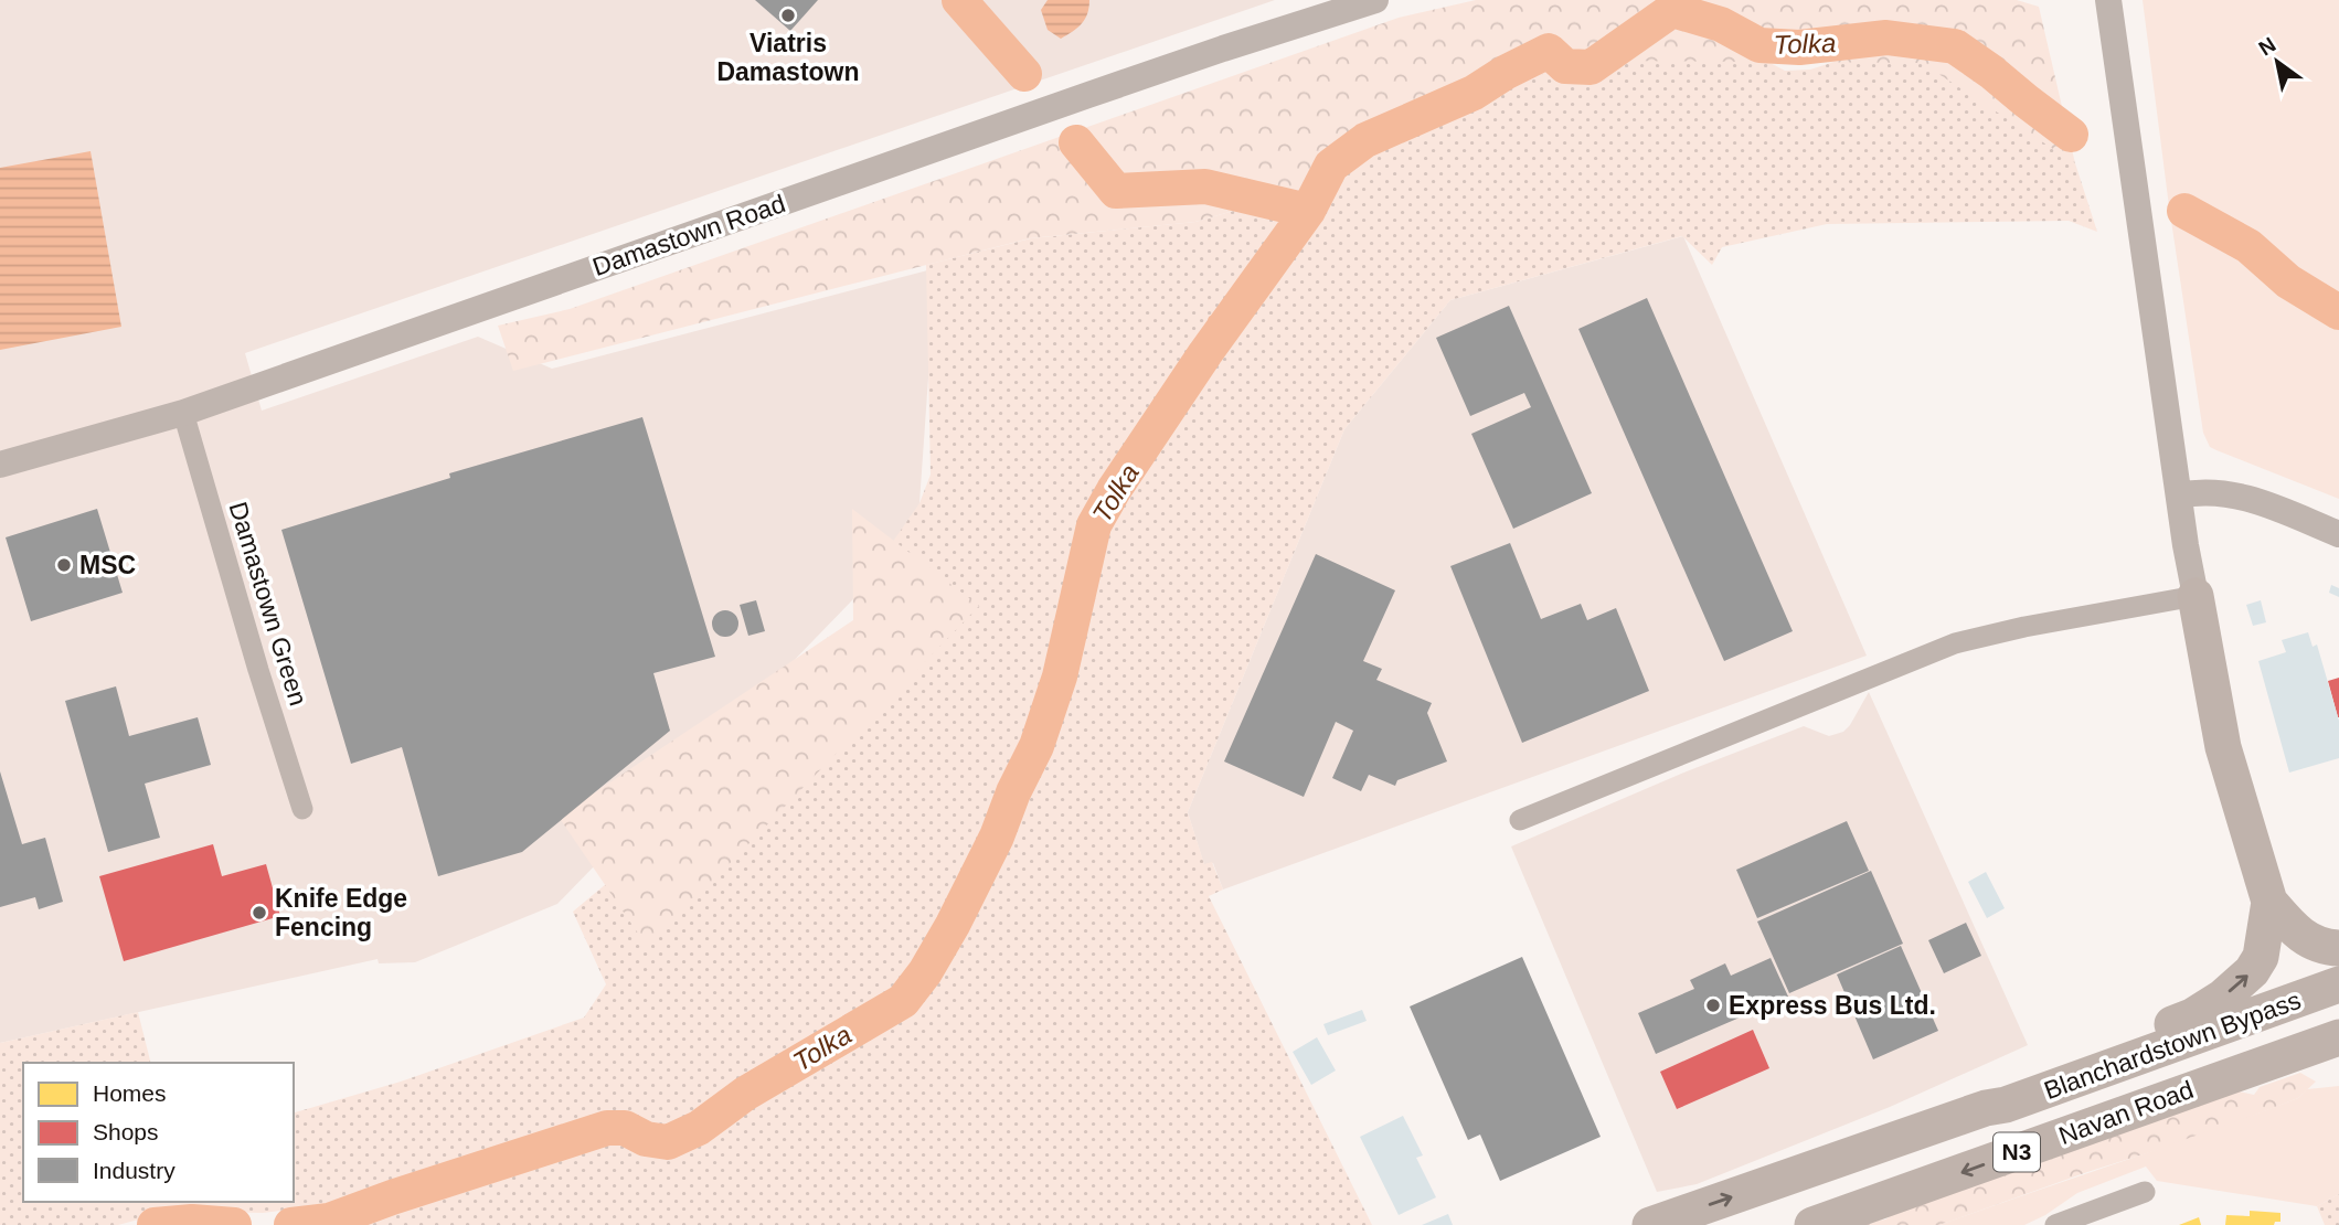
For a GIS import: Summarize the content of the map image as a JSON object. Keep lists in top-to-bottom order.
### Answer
{
  "streets": {
    "highway": ["Blanchardstown Bypass", "Navan Road", "N3"],
    "street": ["Damastown Road", "Damastown Green"]
  },
  "crossings": [
    ["Damastown Road", "Damastown Green"],
    ["Blanchardstown Bypass", "Navan Road"],
    ["Blanchardstown Bypass", "N3"]
  ],
  "water": ["Tolka"],
  "places": [
    "Viatris Damastown",
    "MSC",
    "Knife Edge Fencing",
    "Express Bus Ltd."
  ],
  "legend": ["Homes", "Shops", "Industry"],
  "north": "top left"
}
